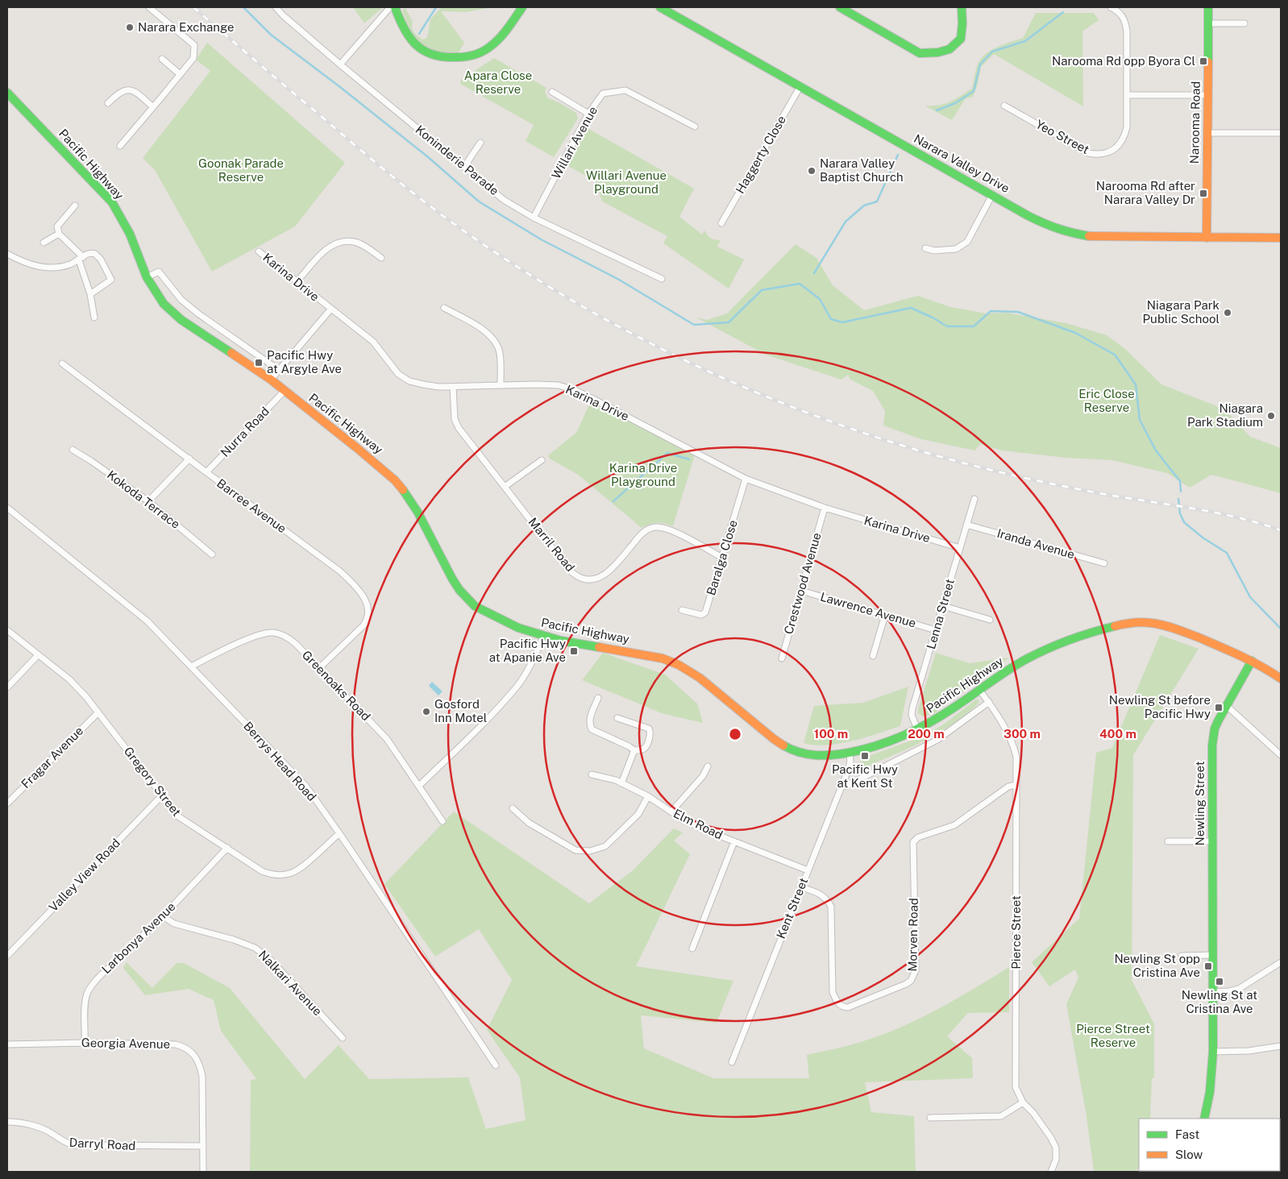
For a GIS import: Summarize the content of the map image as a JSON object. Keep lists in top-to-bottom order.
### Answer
{
  "streets": {
    "main road": [
      "Narooma Road",
      "Narara Valley Drive",
      "Pacific Highway",
      "Newling Street"
    ],
    "street": [
      "Yeo Street",
      "Willari Avenue",
      "Haggerty Close",
      "Koninderie Parade",
      "Karina Drive",
      "Nurra Road",
      "Kokoda Terrace",
      "Barree Avenue",
      "Iranda Avenue",
      "Marril Road",
      "Baralga Close",
      "Crestwood Avenue",
      "Lawrence Avenue",
      "Lenna Street",
      "Greenoaks Road",
      "Fragar Avenue",
      "Berrys Head Road",
      "Gregory Street",
      "Elm Road",
      "Valley View Road",
      "Kent Street",
      "Pierce Street",
      "Morven Road",
      "Larbonya Avenue",
      "Nalkari Avenue",
      "Georgia Avenue",
      "Darryl Road"
    ]
  },
  "crossings": [
    ["Narooma Road", "Narara Valley Drive"],
    ["Willari Avenue", "Koninderie Parade"],
    ["Haggerty Close", "Narara Valley Drive"],
    ["Pacific Highway", "Nurra Road"],
    ["Pacific Highway", "Lenna Street"],
    ["Pacific Highway", "Newling Street"],
    ["Pacific Highway", "Kent Street"],
    ["Pacific Highway", "Pierce Street"],
    ["Karina Drive", "Marril Road"],
    ["Karina Drive", "Baralga Close"],
    ["Karina Drive", "Crestwood Avenue"],
    ["Karina Drive", "Lenna Street"],
    ["Nurra Road", "Barree Avenue"],
    ["Barree Avenue", "Greenoaks Road"],
    ["Iranda Avenue", "Lenna Street"],
    ["Marril Road", "Baralga Close"],
    ["Crestwood Avenue", "Lawrence Avenue"],
    ["Lawrence Avenue", "Lenna Street"],
    ["Greenoaks Road", "Berrys Head Road"],
    ["Fragar Avenue", "Gregory Street"],
    ["Berrys Head Road", "Gregory Street"],
    ["Gregory Street", "Valley View Road"],
    ["Gregory Street", "Larbonya Avenue"],
    ["Elm Road", "Kent Street"],
    ["Kent Street", "Morven Road"],
    ["Pierce Street", "Morven Road"],
    ["Larbonya Avenue", "Nalkari Avenue"],
    ["Larbonya Avenue", "Georgia Avenue"],
    ["Georgia Avenue", "Darryl Road"]
  ],
  "parks": [
    "Apara Close Reserve",
    "Goonak Parade Reserve",
    "Willari Avenue Playground",
    "Eric Close Reserve",
    "Karina Drive Playground",
    "Pierce Street Reserve"
  ],
  "places": {
    "other": [
      "Narara Exchange",
      "Narara Valley Baptist Church",
      "Niagara Park Public School",
      "Niagara Park Stadium",
      "Gosford Inn Motel"
    ],
    "transit": [
      "Narooma Rd opp Byora Cl",
      "Narooma Rd after Narara Valley Dr",
      "Pacific Hwy at Argyle Ave",
      "Pacific Hwy at Apanie Ave",
      "Newling St before Pacific Hwy",
      "Pacific Hwy at Kent St",
      "Newling St opp Cristina Ave",
      "Newling St at Cristina Ave"
    ]
  },
  "legend": ["Fast", "Slow"],
  "rings": [
    "100 m",
    "200 m",
    "300 m",
    "400 m"
  ]
}
